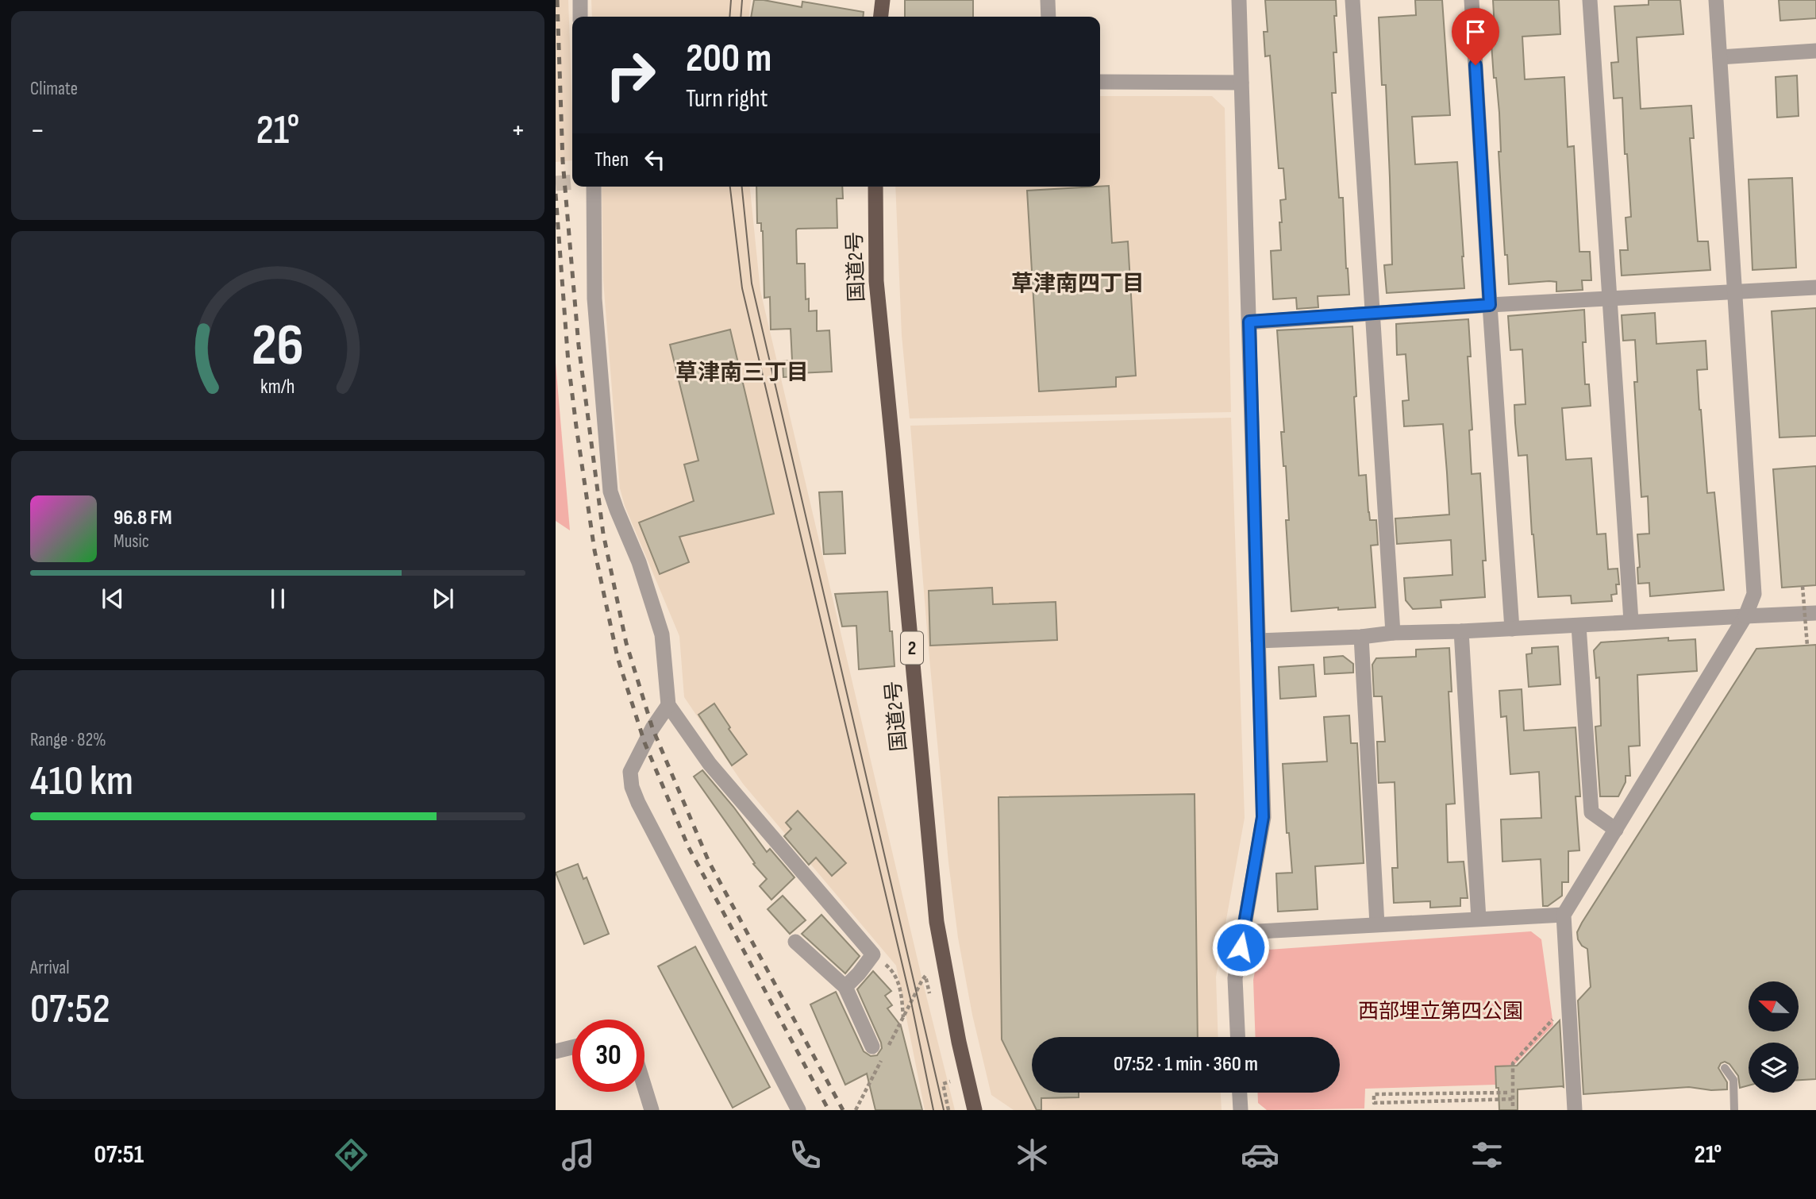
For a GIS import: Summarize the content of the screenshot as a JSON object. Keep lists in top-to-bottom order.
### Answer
{
  "streets": {
    "highway": ["国道2号", "2"]
  },
  "districts": ["草津南四丁目", "草津南三丁目"],
  "parks": ["西部埋立第四公園"],
  "north": "left",
  "page": {
    "tile": [
      "Climate",
      ["Range · 82%", "410 km"],
      ["Arrival", "07:52"]
    ],
    "turn": ["200 m", "Turn right"],
    "heat": ["−", "21°", "+"],
    "then": "Then",
    "song": ["96.8 FM", "Music"],
    "limit": "30",
    "trip": "07:52 · 1 min · 360 m",
    "tabs": ["07:51", "21°"],
    "gauge": ["26", "km/h"]
  }
}
